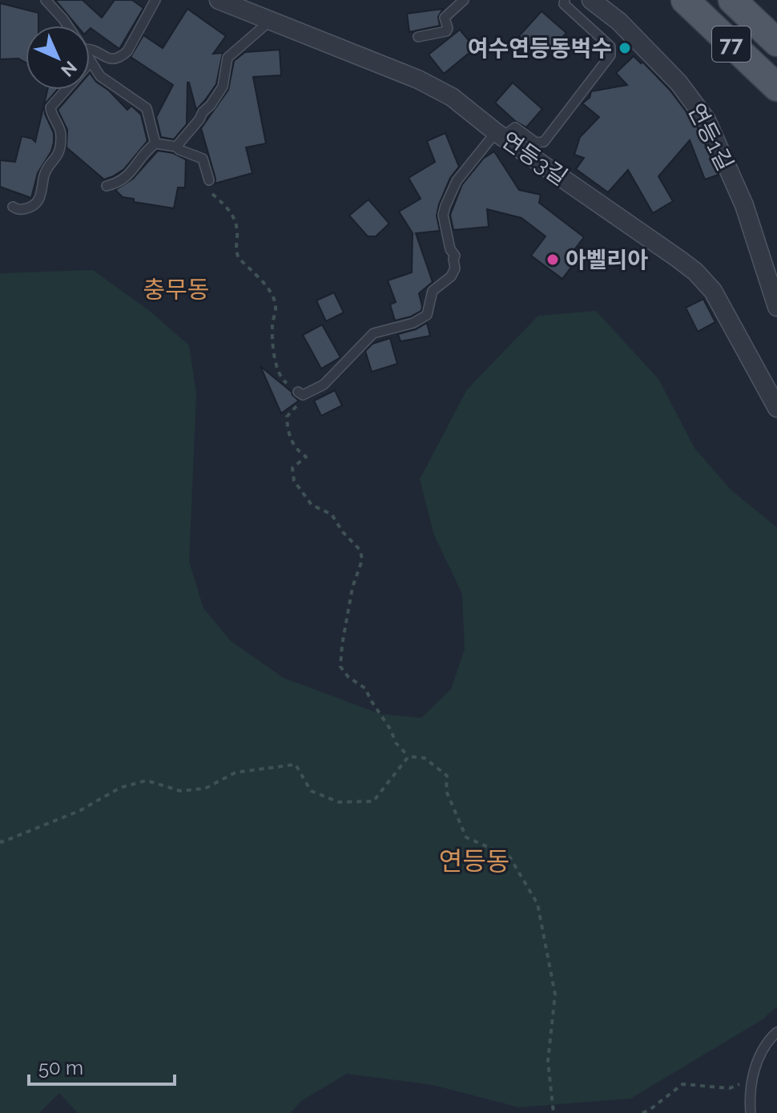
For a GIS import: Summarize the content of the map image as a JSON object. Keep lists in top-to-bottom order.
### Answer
{
  "streets": {
    "main road": ["77"],
    "street": ["연등1길", "연등3길"]
  },
  "districts": ["충무동", "연등동"],
  "places": ["여수연등동벅수", "아벨리아"],
  "scale_bar": "50 m",
  "north": "bottom right"
}
